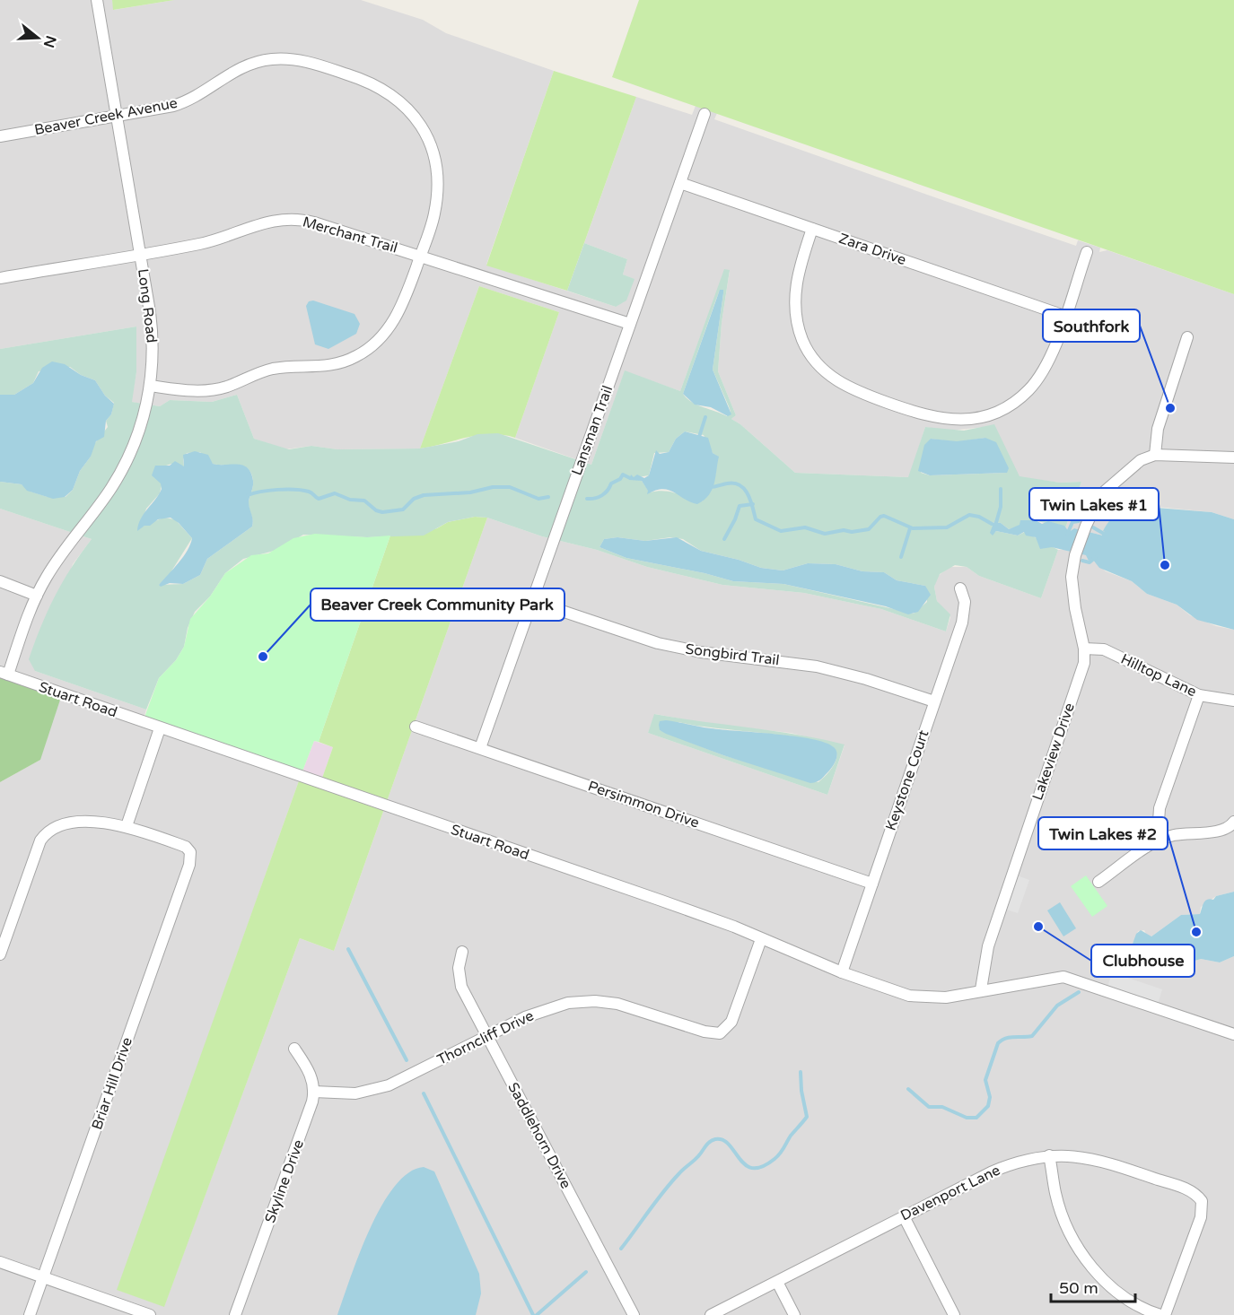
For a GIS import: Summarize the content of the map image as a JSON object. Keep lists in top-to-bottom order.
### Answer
{
  "streets": {
    "street": [
      "Beaver Creek Avenue",
      "Merchant Trail",
      "Zara Drive",
      "Long Road",
      "Lansman Trail",
      "Songbird Trail",
      "Hilltop Lane",
      "Stuart Road",
      "Lakeview Drive",
      "Keystone Court",
      "Persimmon Drive",
      "Thorncliff Drive",
      "Briar Hill Drive",
      "Saddlehorn Drive",
      "Skyline Drive",
      "Davenport Lane"
    ]
  },
  "crossings": [
    ["Beaver Creek Avenue", "Merchant Trail"],
    ["Beaver Creek Avenue", "Long Road"],
    ["Merchant Trail", "Long Road"],
    ["Merchant Trail", "Lansman Trail"],
    ["Zara Drive", "Lansman Trail"],
    ["Long Road", "Stuart Road"],
    ["Lansman Trail", "Songbird Trail"],
    ["Lansman Trail", "Persimmon Drive"],
    ["Songbird Trail", "Keystone Court"],
    ["Hilltop Lane", "Lakeview Drive"],
    ["Stuart Road", "Lakeview Drive"],
    ["Stuart Road", "Keystone Court"],
    ["Stuart Road", "Thorncliff Drive"],
    ["Keystone Court", "Persimmon Drive"],
    ["Thorncliff Drive", "Saddlehorn Drive"],
    ["Thorncliff Drive", "Skyline Drive"]
  ],
  "places": [
    "Southfork",
    "Twin Lakes #1",
    "Beaver Creek Community Park",
    "Clubhouse",
    "Twin Lakes #2"
  ],
  "scale_bar": "50 m",
  "north": "right"
}
